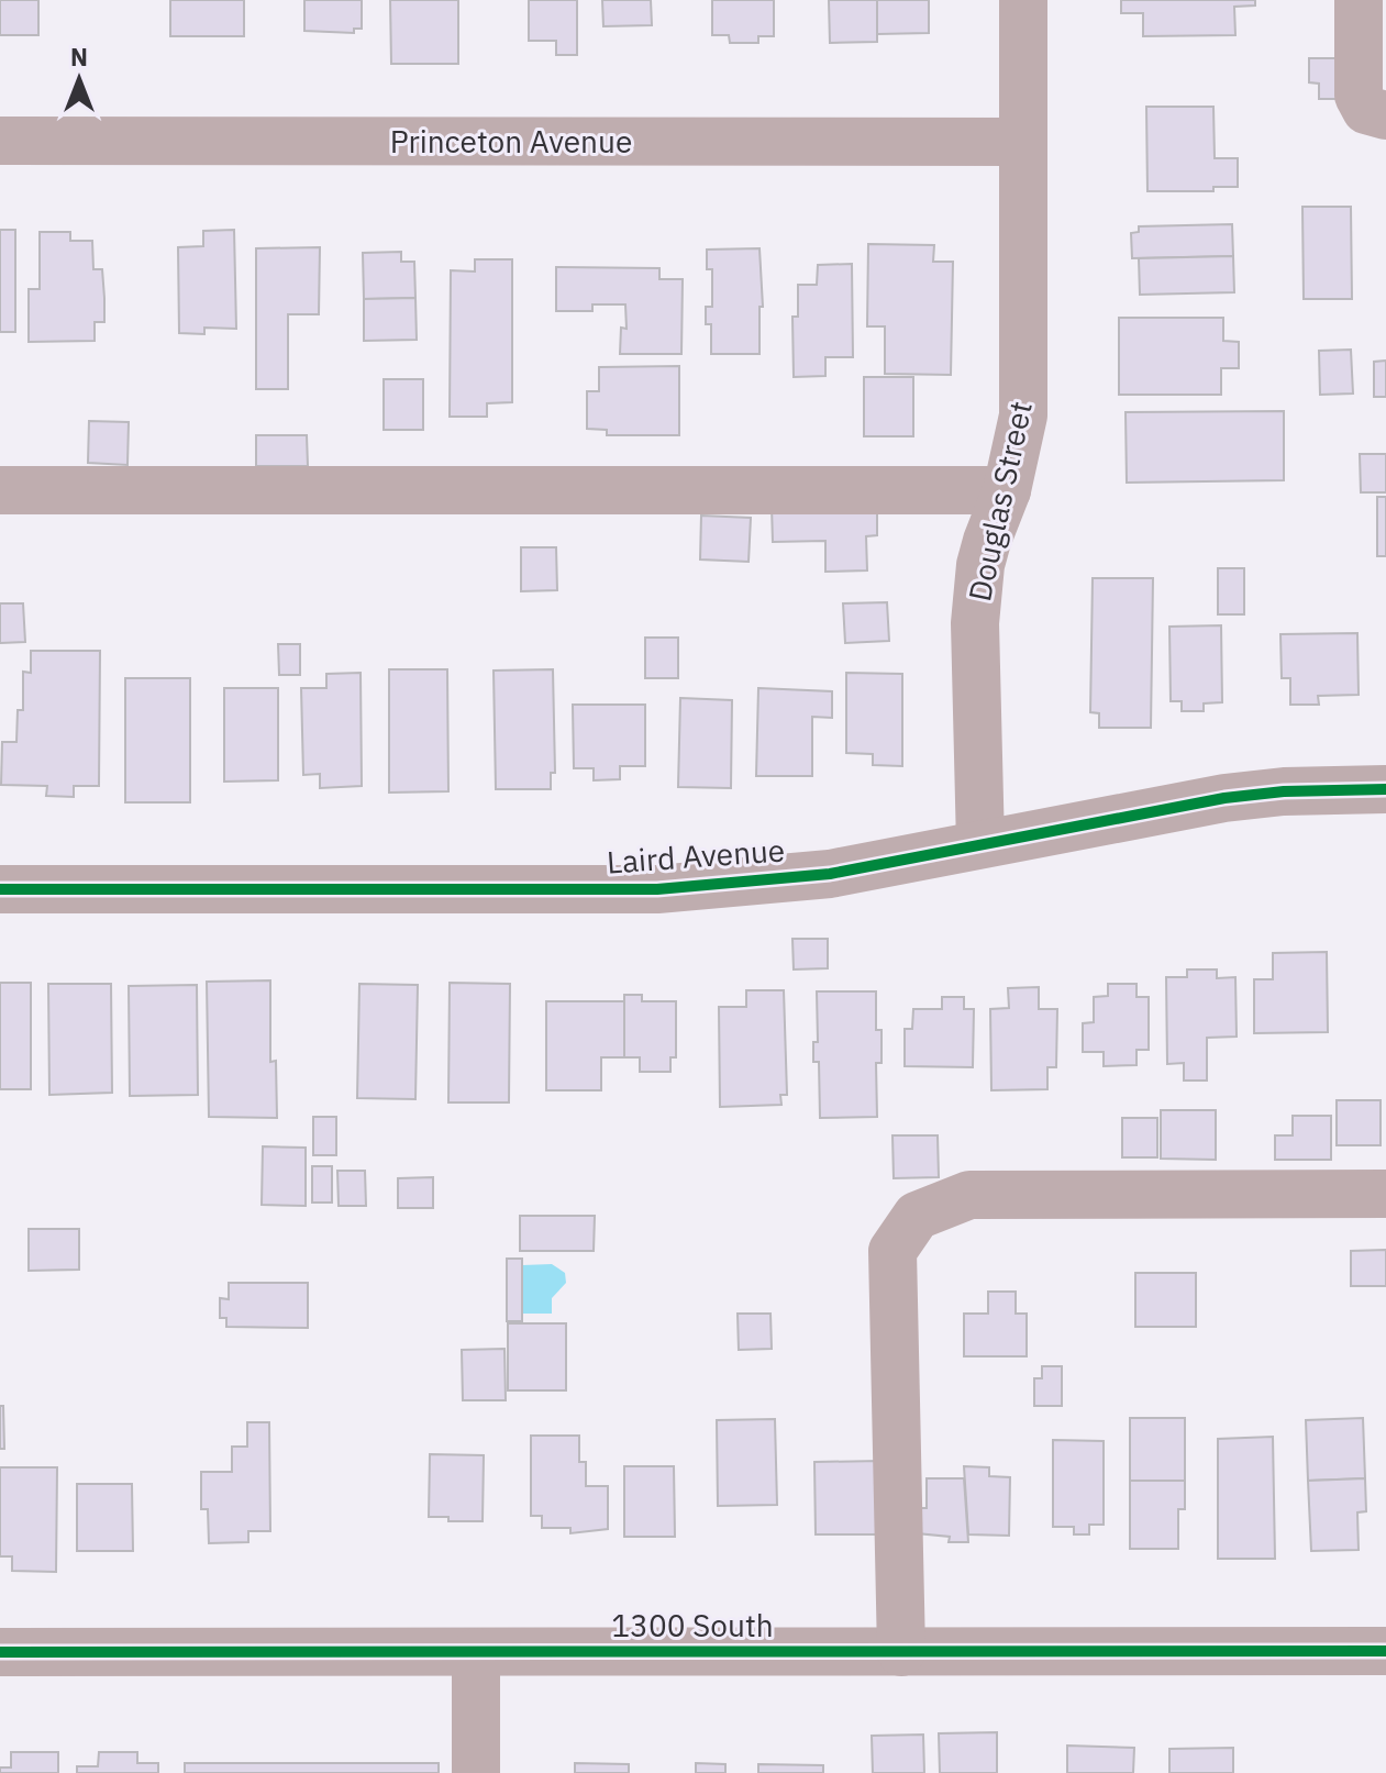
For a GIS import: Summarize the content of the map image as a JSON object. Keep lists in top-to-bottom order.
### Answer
{
  "streets": {
    "street": [
      "Princeton Avenue",
      "Douglas Street",
      "Laird Avenue",
      "1300 South"
    ]
  },
  "crossings": [
    ["Princeton Avenue", "Douglas Street"],
    ["Douglas Street", "Laird Avenue"]
  ],
  "north": "top"
}
